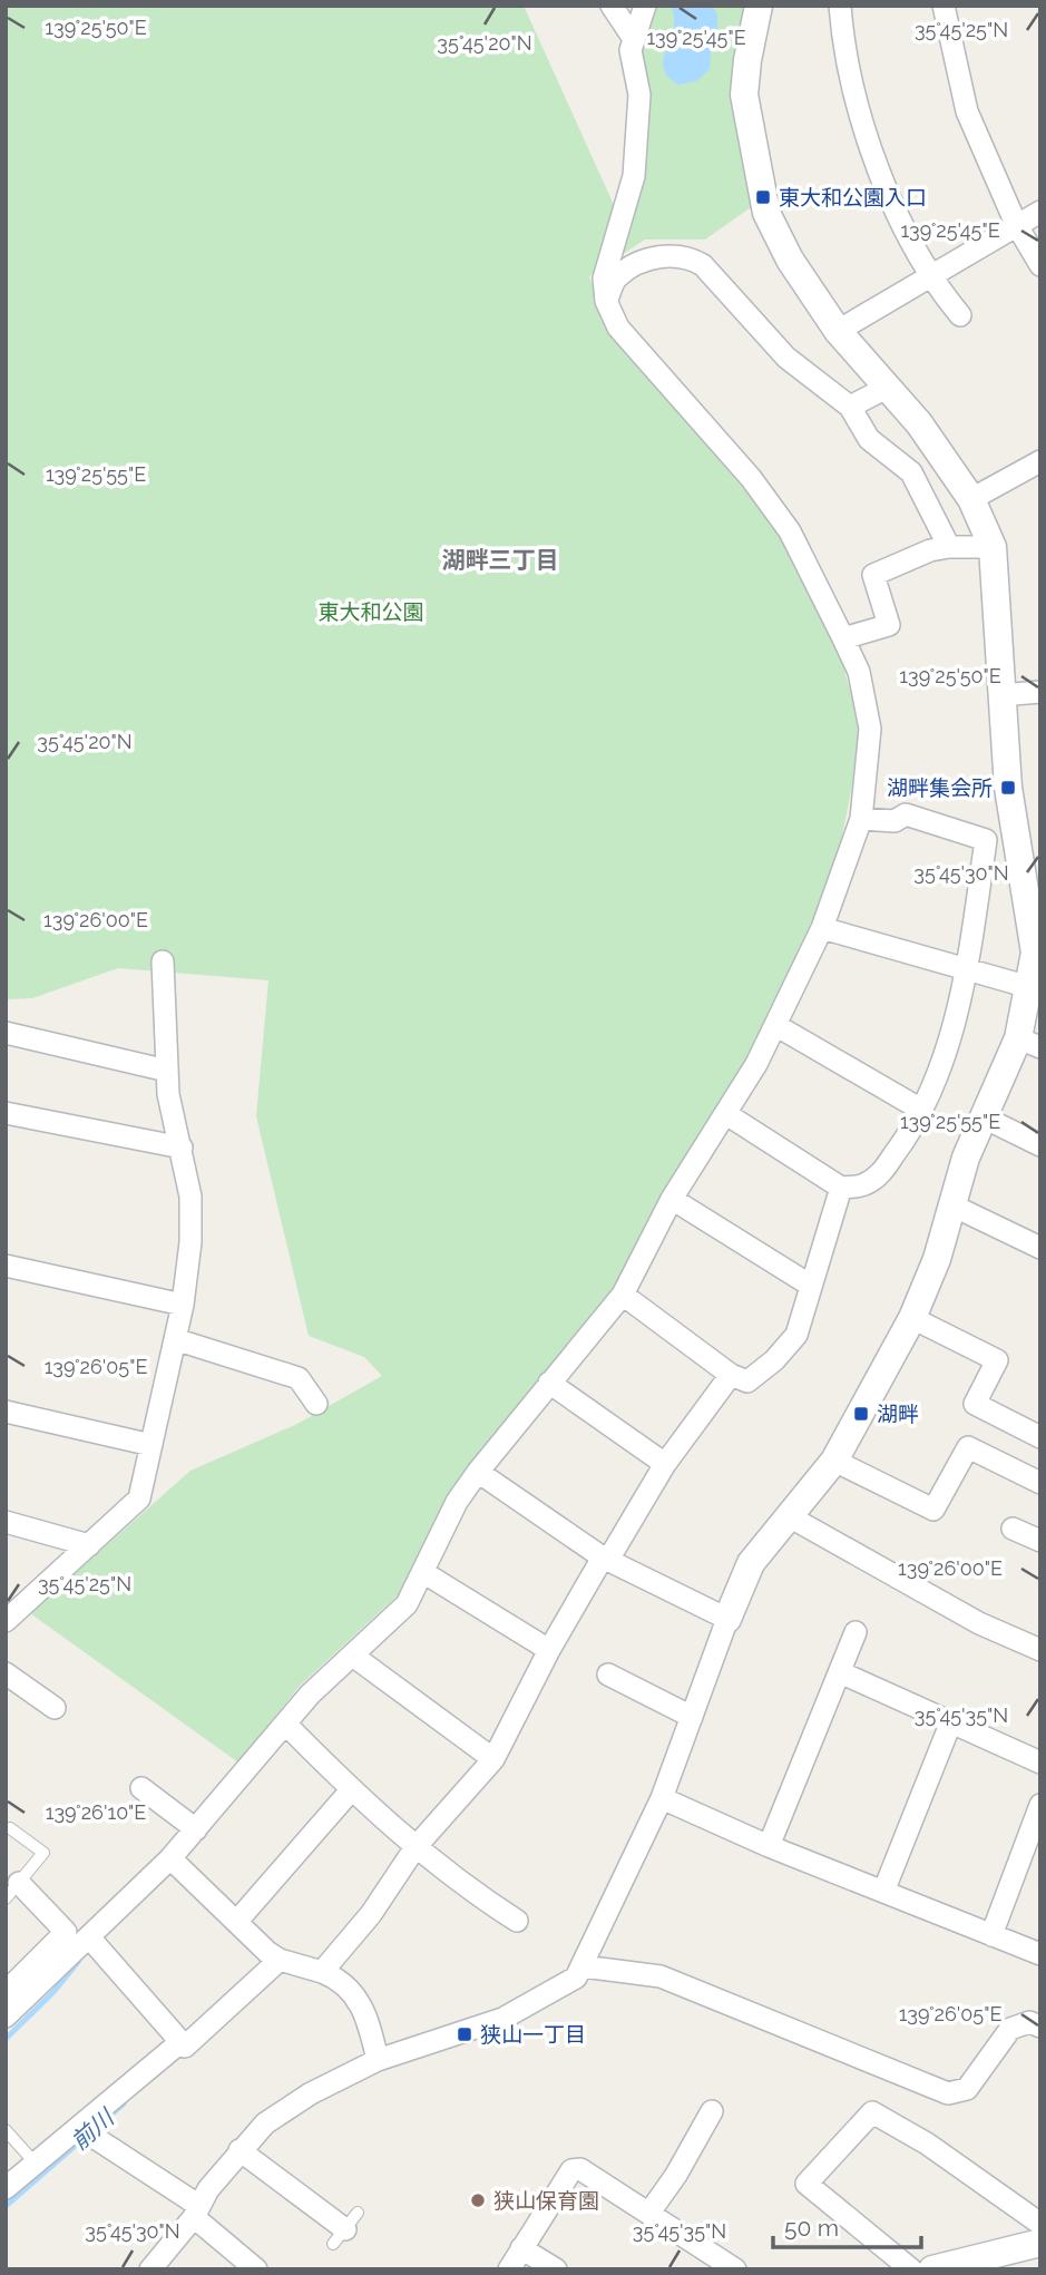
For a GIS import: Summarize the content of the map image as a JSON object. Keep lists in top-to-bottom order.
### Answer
{
  "districts": ["湖畔三丁目"],
  "water": ["前川"],
  "parks": ["東大和公園"],
  "places": {
    "transit": [
      "東大和公園入口",
      "湖畔集会所",
      "湖畔",
      "狭山一丁目"
    ],
    "other": ["狭山保育園"]
  },
  "scale_bar": "50 m",
  "coordinates": [
    "139°25'50\"E",
    "35°45'25\"N",
    "139°25'45\"E",
    "35°45'20\"N",
    "139°25'55\"E",
    "35°45'30\"N",
    "139°26'00\"E",
    "139°26'05\"E",
    "35°45'35\"N",
    "139°26'10\"E"
  ]
}
